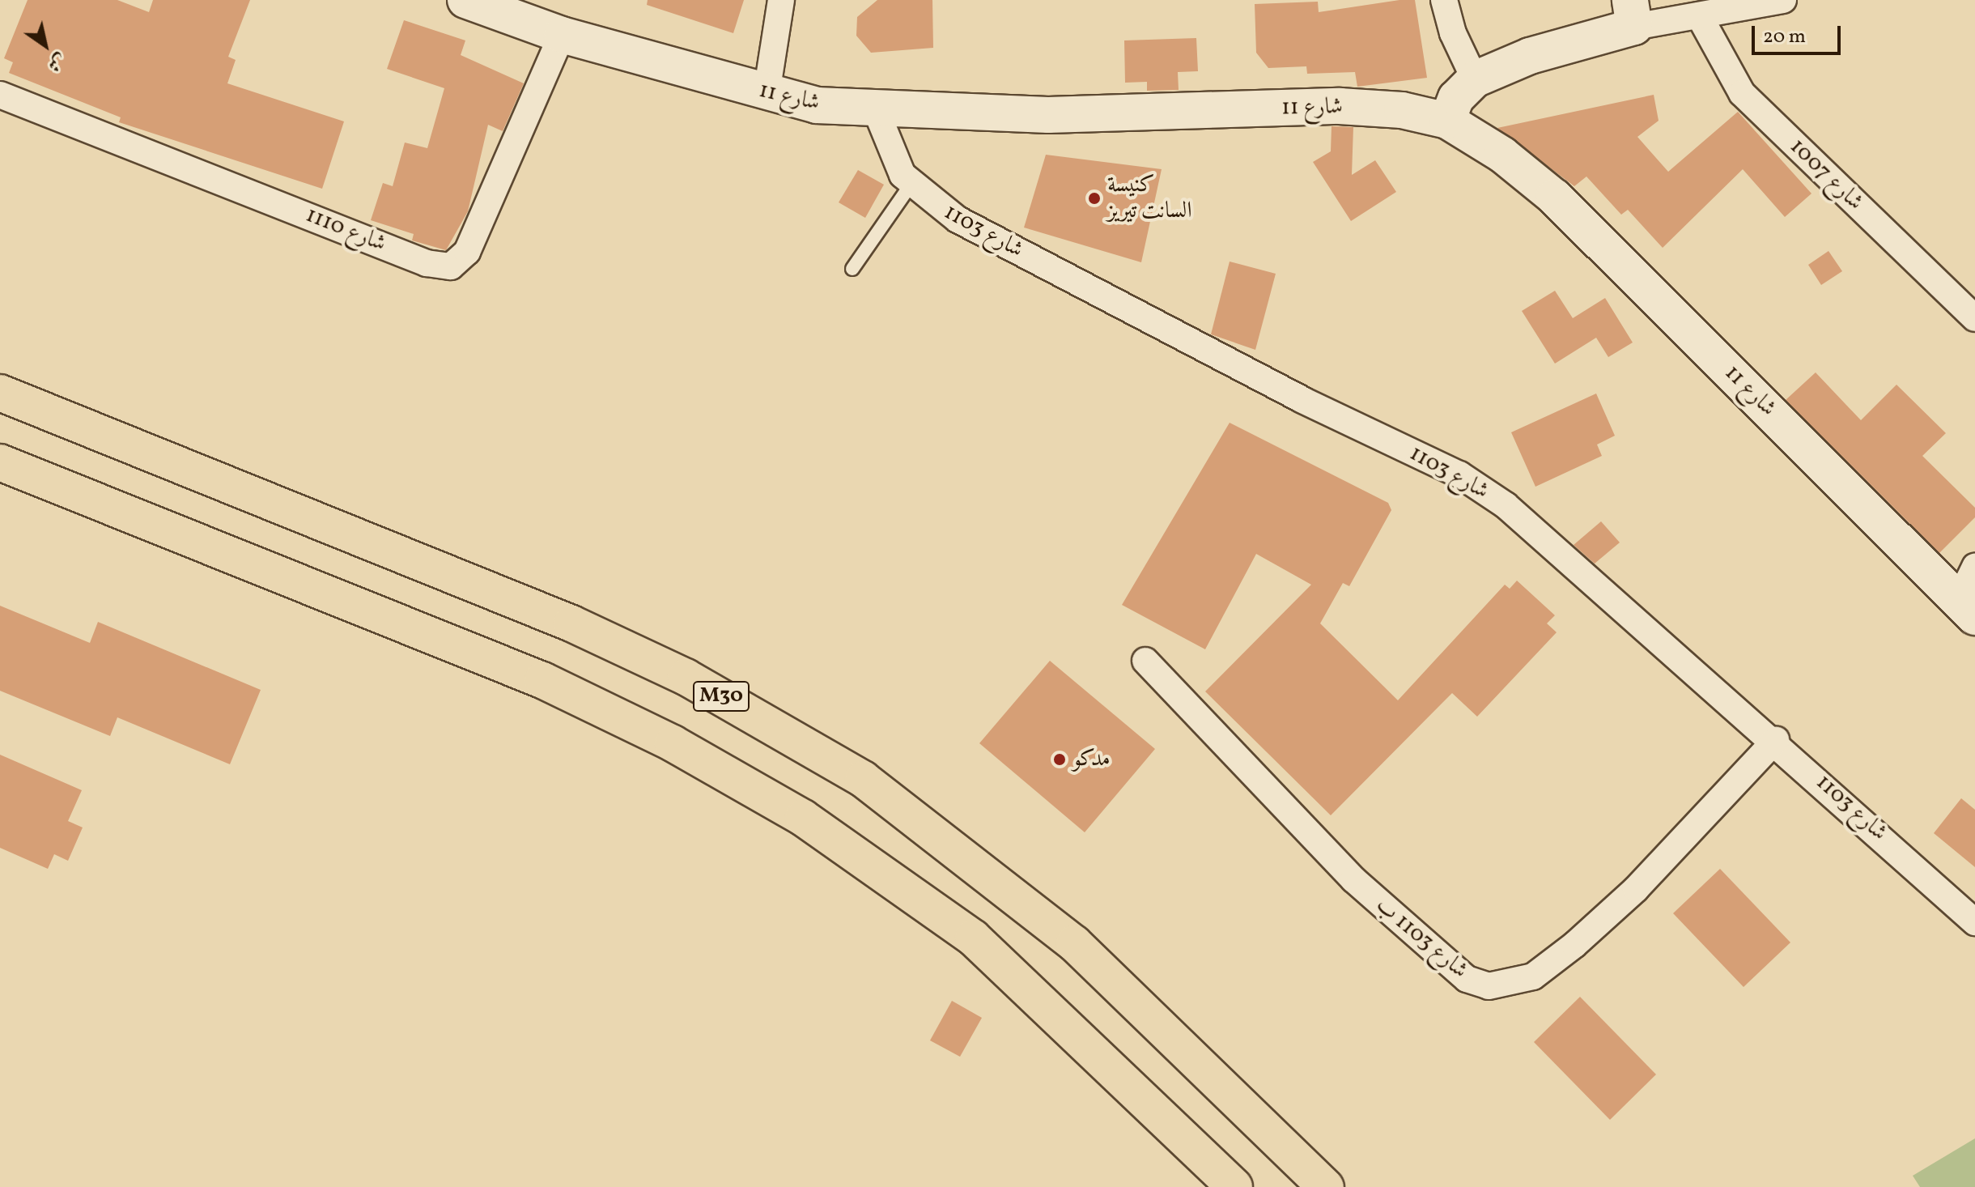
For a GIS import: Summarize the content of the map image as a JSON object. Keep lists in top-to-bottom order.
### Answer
{
  "streets": {
    "highway": ["M30"],
    "street": [
      "شارع 11",
      "شارع 1007",
      "شارع 1110",
      "شارع 1103",
      "شارع 1103 ب"
    ]
  },
  "crossings": [
    ["شارع 11", "شارع 1110"],
    ["شارع 11", "شارع 1103"],
    ["شارع 1103", "شارع 1103 ب"]
  ],
  "places": ["كنيسة السانت تيريز", "مدكو"],
  "scale_bar": "20 m",
  "north": "bottom right"
}
